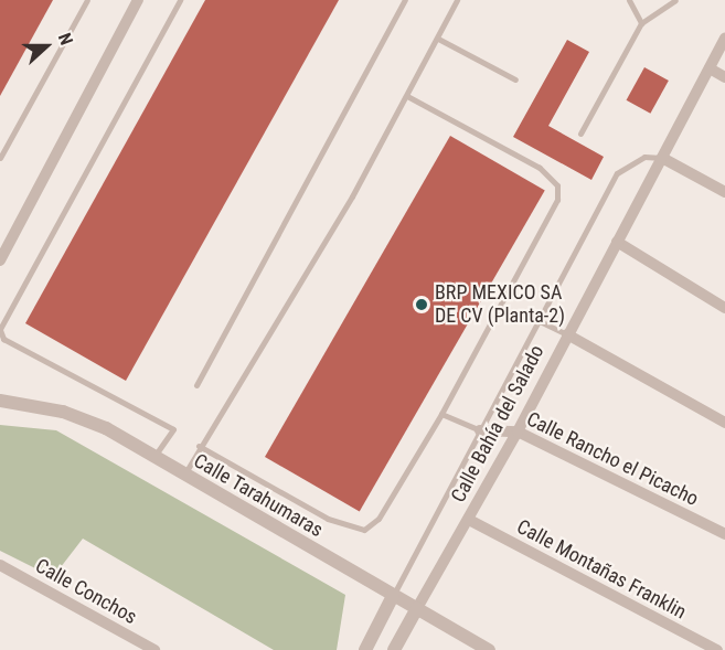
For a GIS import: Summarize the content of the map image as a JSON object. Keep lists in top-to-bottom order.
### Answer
{
  "streets": {
    "street": [
      "Calle Bahía del Salado",
      "Calle Rancho el Picacho",
      "Calle Tarahumaras",
      "Calle Montañas Franklin",
      "Calle Conchos"
    ]
  },
  "crossings": [
    ["Calle Bahía del Salado", "Calle Rancho el Picacho"],
    ["Calle Bahía del Salado", "Calle Tarahumaras"],
    ["Calle Bahía del Salado", "Calle Montañas Franklin"]
  ],
  "places": ["BRP MEXICO SA DE CV (Planta-2)"],
  "north": "right"
}
